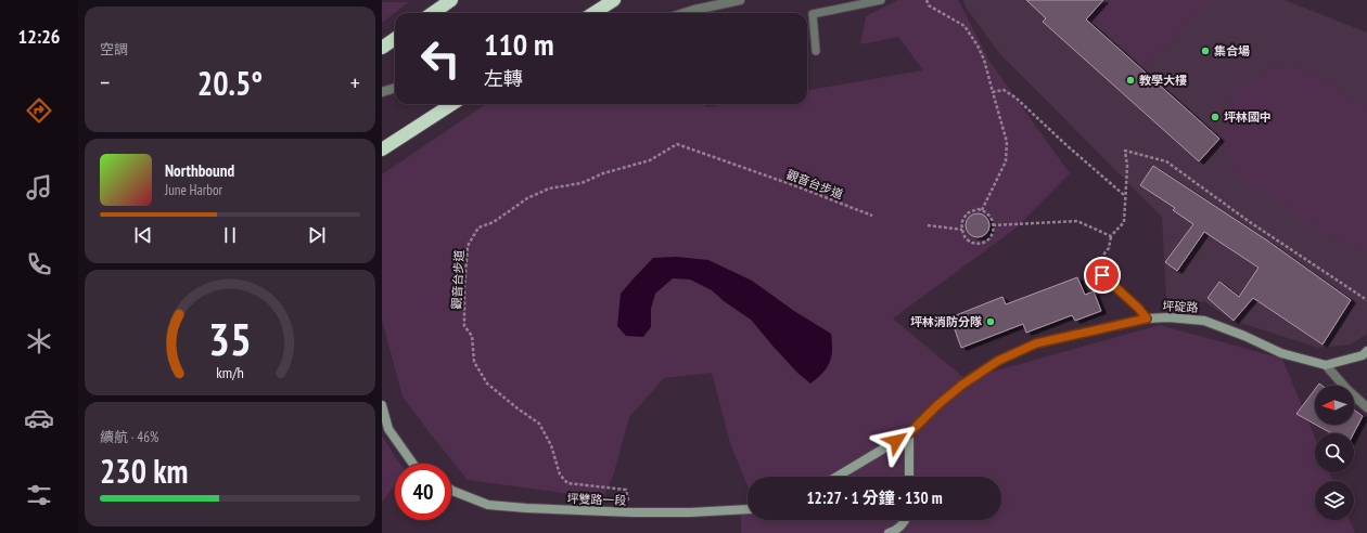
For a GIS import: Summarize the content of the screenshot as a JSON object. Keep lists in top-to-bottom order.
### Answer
{
  "streets": {
    "main road": ["坪碇路", "坪雙路一段"],
    "path": ["觀音台步道"]
  },
  "crossings": [
    ["觀音台步道", "坪雙路一段"]
  ],
  "places": [
    "集合場",
    "教學大樓",
    "坪林國中",
    "坪林消防分隊"
  ],
  "north": "left",
  "page": {
    "tabs": "12:26",
    "tile": [
      "空調",
      ["續航 · 46%", "230 km"]
    ],
    "turn": ["110 m", "左轉"],
    "heat": ["−", "20.5°", "+"],
    "song": ["Northbound", "June Harbor"],
    "limit": "40",
    "trip": "12:27 · 1 分鐘 · 130 m",
    "gauge": ["35", "km/h"]
  }
}
